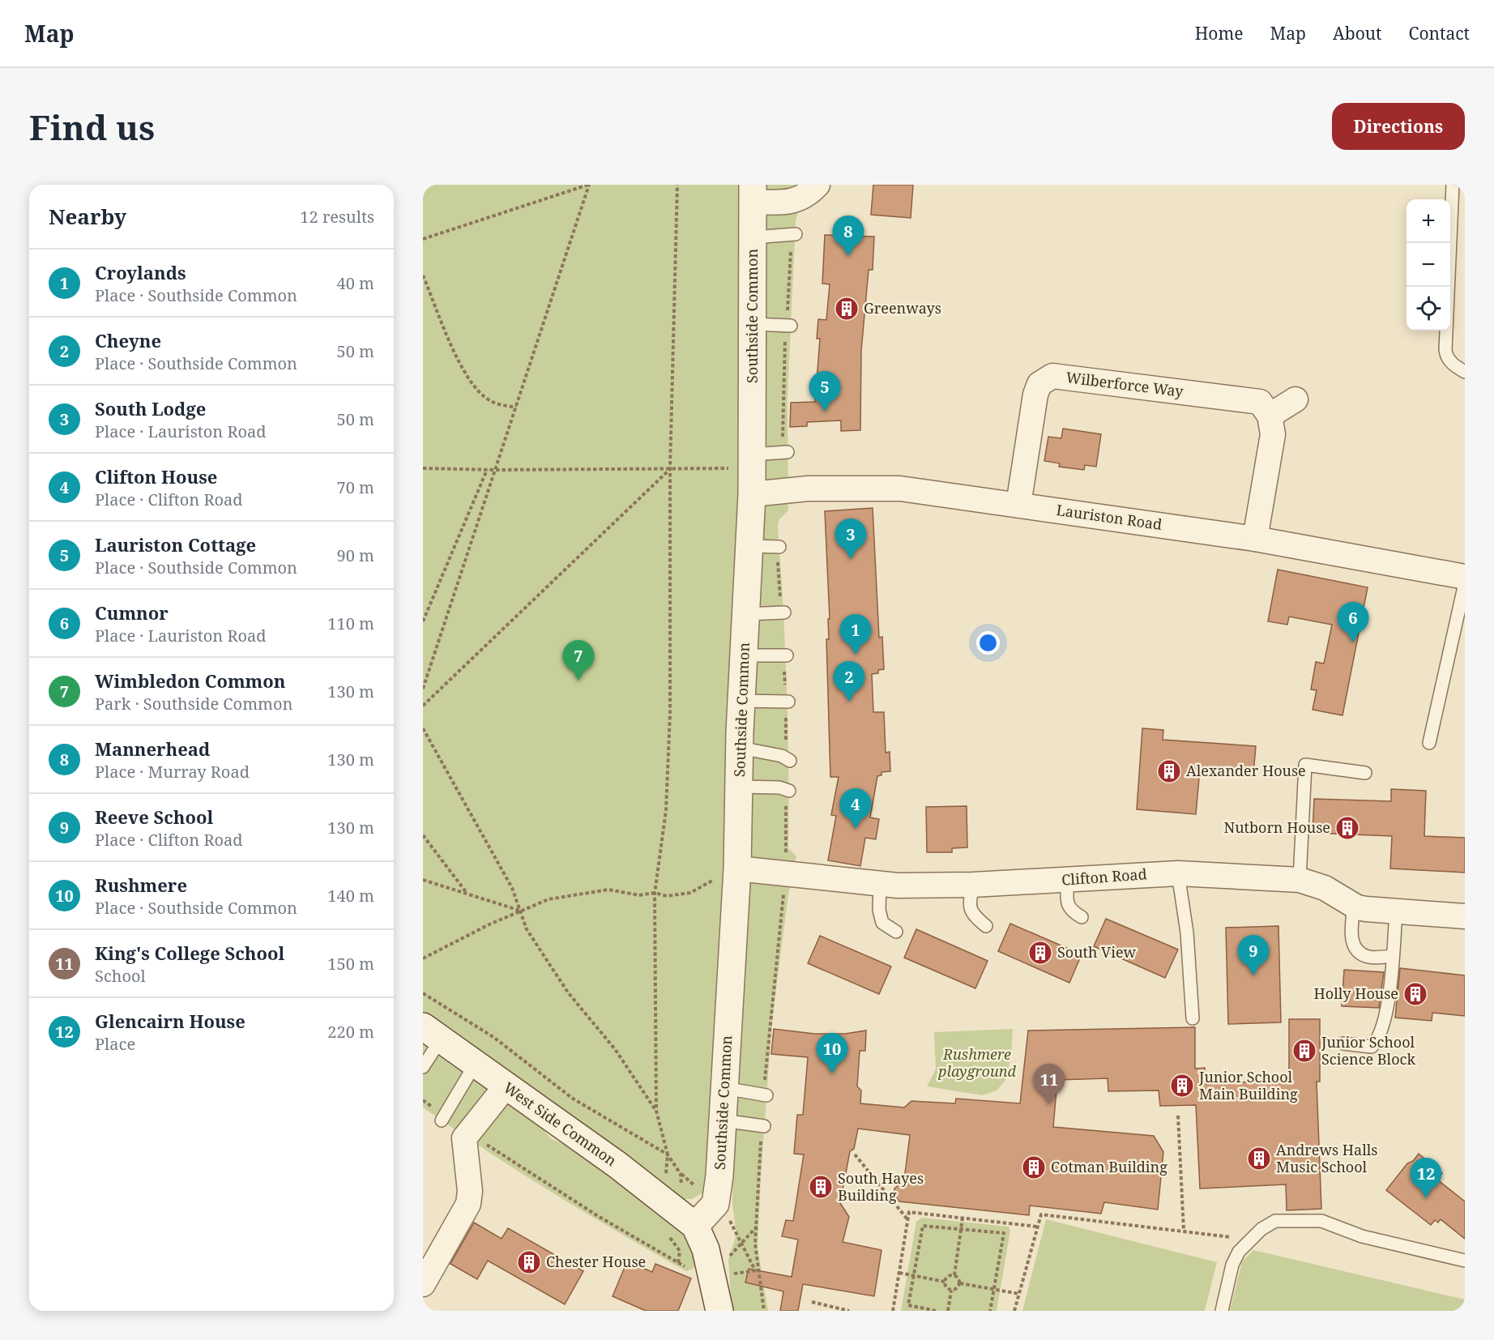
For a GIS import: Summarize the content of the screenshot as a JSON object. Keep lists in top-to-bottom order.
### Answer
{
  "streets": {
    "street": [
      "Southside Common",
      "Wilberforce Way",
      "Lauriston Road",
      "Clifton Road",
      "West Side Common"
    ]
  },
  "crossings": [
    ["Southside Common", "Lauriston Road"],
    ["Southside Common", "Clifton Road"],
    ["Wilberforce Way", "Lauriston Road"]
  ],
  "parks": ["Rushmere playground"],
  "places": {
    "building": [
      "Greenways",
      "Alexander House",
      "Nutborn House",
      "South View",
      "Holly House",
      "Junior School Science Block",
      "Junior School Main Building",
      "Andrews Halls Music School",
      "Cotman Building",
      "South Hayes Building",
      "Chester House"
    ]
  },
  "page": {
    "header": "Map",
    "nav": [
      "Home",
      "Map",
      "About",
      "Contact"
    ],
    "buttons": "Directions",
    "title": "Find us",
    "heading": ["Nearby", "12 results"],
    "map_buttons": ["+", "−"],
    "pins": [
      "8",
      "5",
      "3",
      "6",
      "1",
      "7",
      "2",
      "4",
      "9",
      "10",
      "11",
      "12"
    ],
    "list": [
      {
        "mark": "1",
        "name": "Croylands",
        "note": "Place · Southside Common",
        "value": "40 m"
      },
      {
        "mark": "2",
        "name": "Cheyne",
        "note": "Place · Southside Common",
        "value": "50 m"
      },
      {
        "mark": "3",
        "name": "South Lodge",
        "note": "Place · Lauriston Road",
        "value": "50 m"
      },
      {
        "mark": "4",
        "name": "Clifton House",
        "note": "Place · Clifton Road",
        "value": "70 m"
      },
      {
        "mark": "5",
        "name": "Lauriston Cottage",
        "note": "Place · Southside Common",
        "value": "90 m"
      },
      {
        "mark": "6",
        "name": "Cumnor",
        "note": "Place · Lauriston Road",
        "value": "110 m"
      },
      {
        "mark": "7",
        "name": "Wimbledon Common",
        "note": "Park · Southside Common",
        "value": "130 m"
      },
      {
        "mark": "8",
        "name": "Mannerhead",
        "note": "Place · Murray Road",
        "value": "130 m"
      },
      {
        "mark": "9",
        "name": "Reeve School",
        "note": "Place · Clifton Road",
        "value": "130 m"
      },
      {
        "mark": "10",
        "name": "Rushmere",
        "note": "Place · Southside Common",
        "value": "140 m"
      },
      {
        "mark": "11",
        "name": "King's College School",
        "note": "School",
        "value": "150 m"
      },
      {
        "mark": "12",
        "name": "Glencairn House",
        "note": "Place",
        "value": "220 m"
      }
    ]
  }
}
